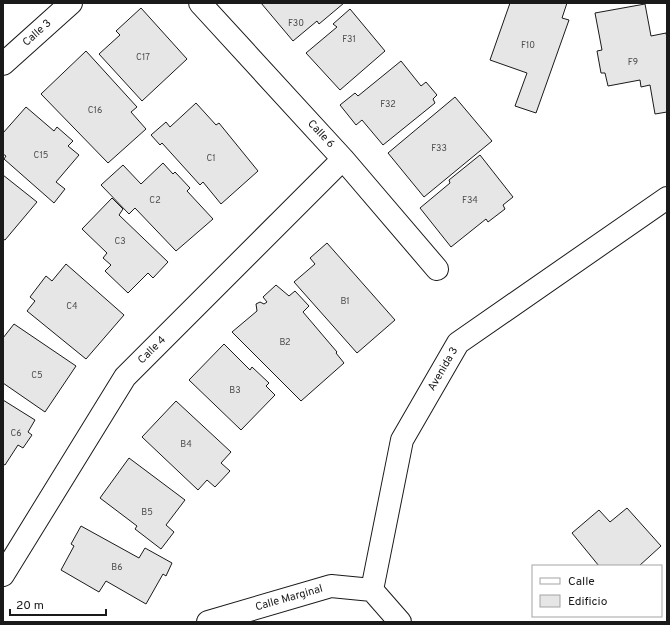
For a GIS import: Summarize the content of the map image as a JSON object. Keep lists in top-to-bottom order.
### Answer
{
  "streets": {
    "street": [
      "Calle 3",
      "Calle 6",
      "Calle 4",
      "Avenida 3",
      "Calle Marginal"
    ]
  },
  "crossings": [
    ["Calle 6", "Calle 4"],
    ["Avenida 3", "Calle Marginal"]
  ],
  "house_numbers": [
    "F30",
    "F31",
    "F10",
    "C17",
    "F9",
    "F32",
    "C16",
    "F33",
    "C15",
    "C1",
    "C2",
    "F34",
    "C3",
    "B1",
    "C4",
    "B2",
    "C5",
    "B3",
    "C6",
    "B4",
    "B5",
    "B6"
  ],
  "legend": ["Calle", "Edificio"],
  "scale_bar": "20 m"
}
